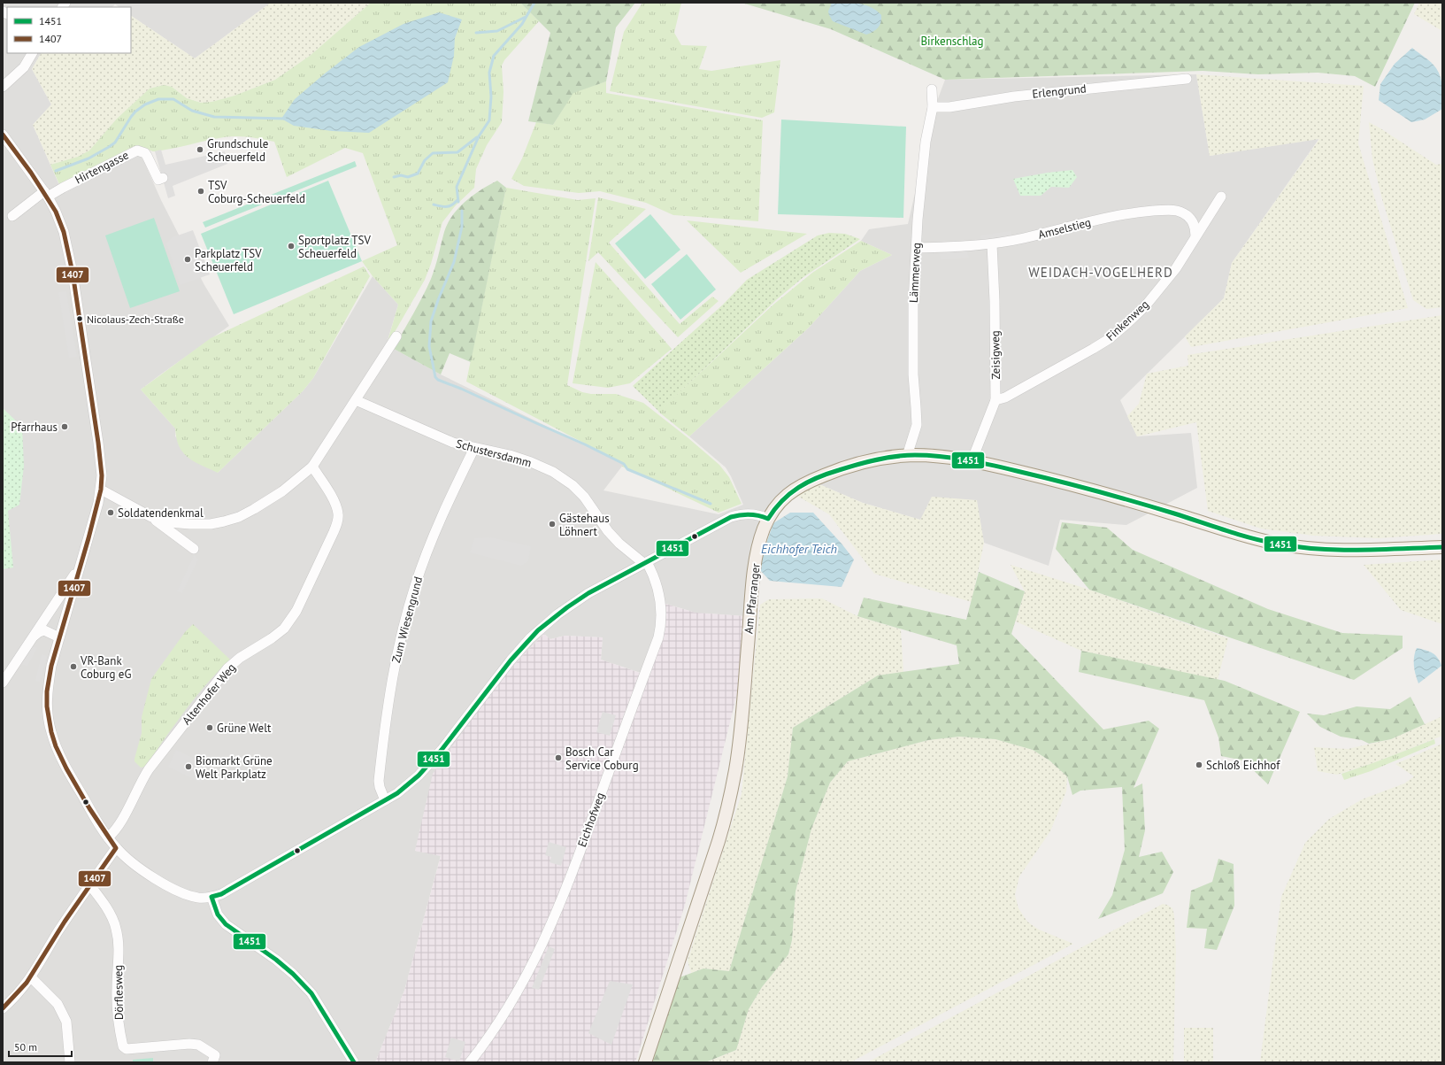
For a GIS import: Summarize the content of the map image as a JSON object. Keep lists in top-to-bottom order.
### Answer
{
  "streets": {
    "main road": ["Am Pfarranger"],
    "street": [
      "Erlengrund",
      "Hirtengasse",
      "Amselstieg",
      "Lämmerweg",
      "Finkenweg",
      "Zeisigweg",
      "Schustersdamm",
      "Zum Wiesengrund",
      "Altenhofer Weg",
      "Eichhofweg",
      "Dörflesweg"
    ]
  },
  "crossings": [
    ["Erlengrund", "Lämmerweg"],
    ["Amselstieg", "Lämmerweg"],
    ["Amselstieg", "Finkenweg"],
    ["Amselstieg", "Zeisigweg"],
    ["Lämmerweg", "Am Pfarranger"],
    ["Finkenweg", "Zeisigweg"],
    ["Zeisigweg", "Am Pfarranger"],
    ["Schustersdamm", "Zum Wiesengrund"],
    ["Schustersdamm", "Eichhofweg"]
  ],
  "districts": ["WEIDACH-VOGELHERD"],
  "water": ["Eichhofer Teich"],
  "parks": ["Birkenschlag"],
  "places": [
    "Grundschule Scheuerfeld",
    "TSV Coburg-Scheuerfeld",
    "Sportplatz TSV Scheuerfeld",
    "Parkplatz TSV Scheuerfeld",
    "Nicolaus-Zech-Straße",
    "Pfarrhaus",
    "Soldatendenkmal",
    "Gästehaus Löhnert",
    "VR-Bank Coburg eG",
    "Grüne Welt",
    "Bosch Car Service Coburg",
    "Schloß Eichhof",
    "Biomarkt Grüne Welt Parkplatz"
  ],
  "lines": ["transit line 1407", "transit line 1451"],
  "legend": ["1451", "1407"],
  "scale_bar": "50 m"
}
